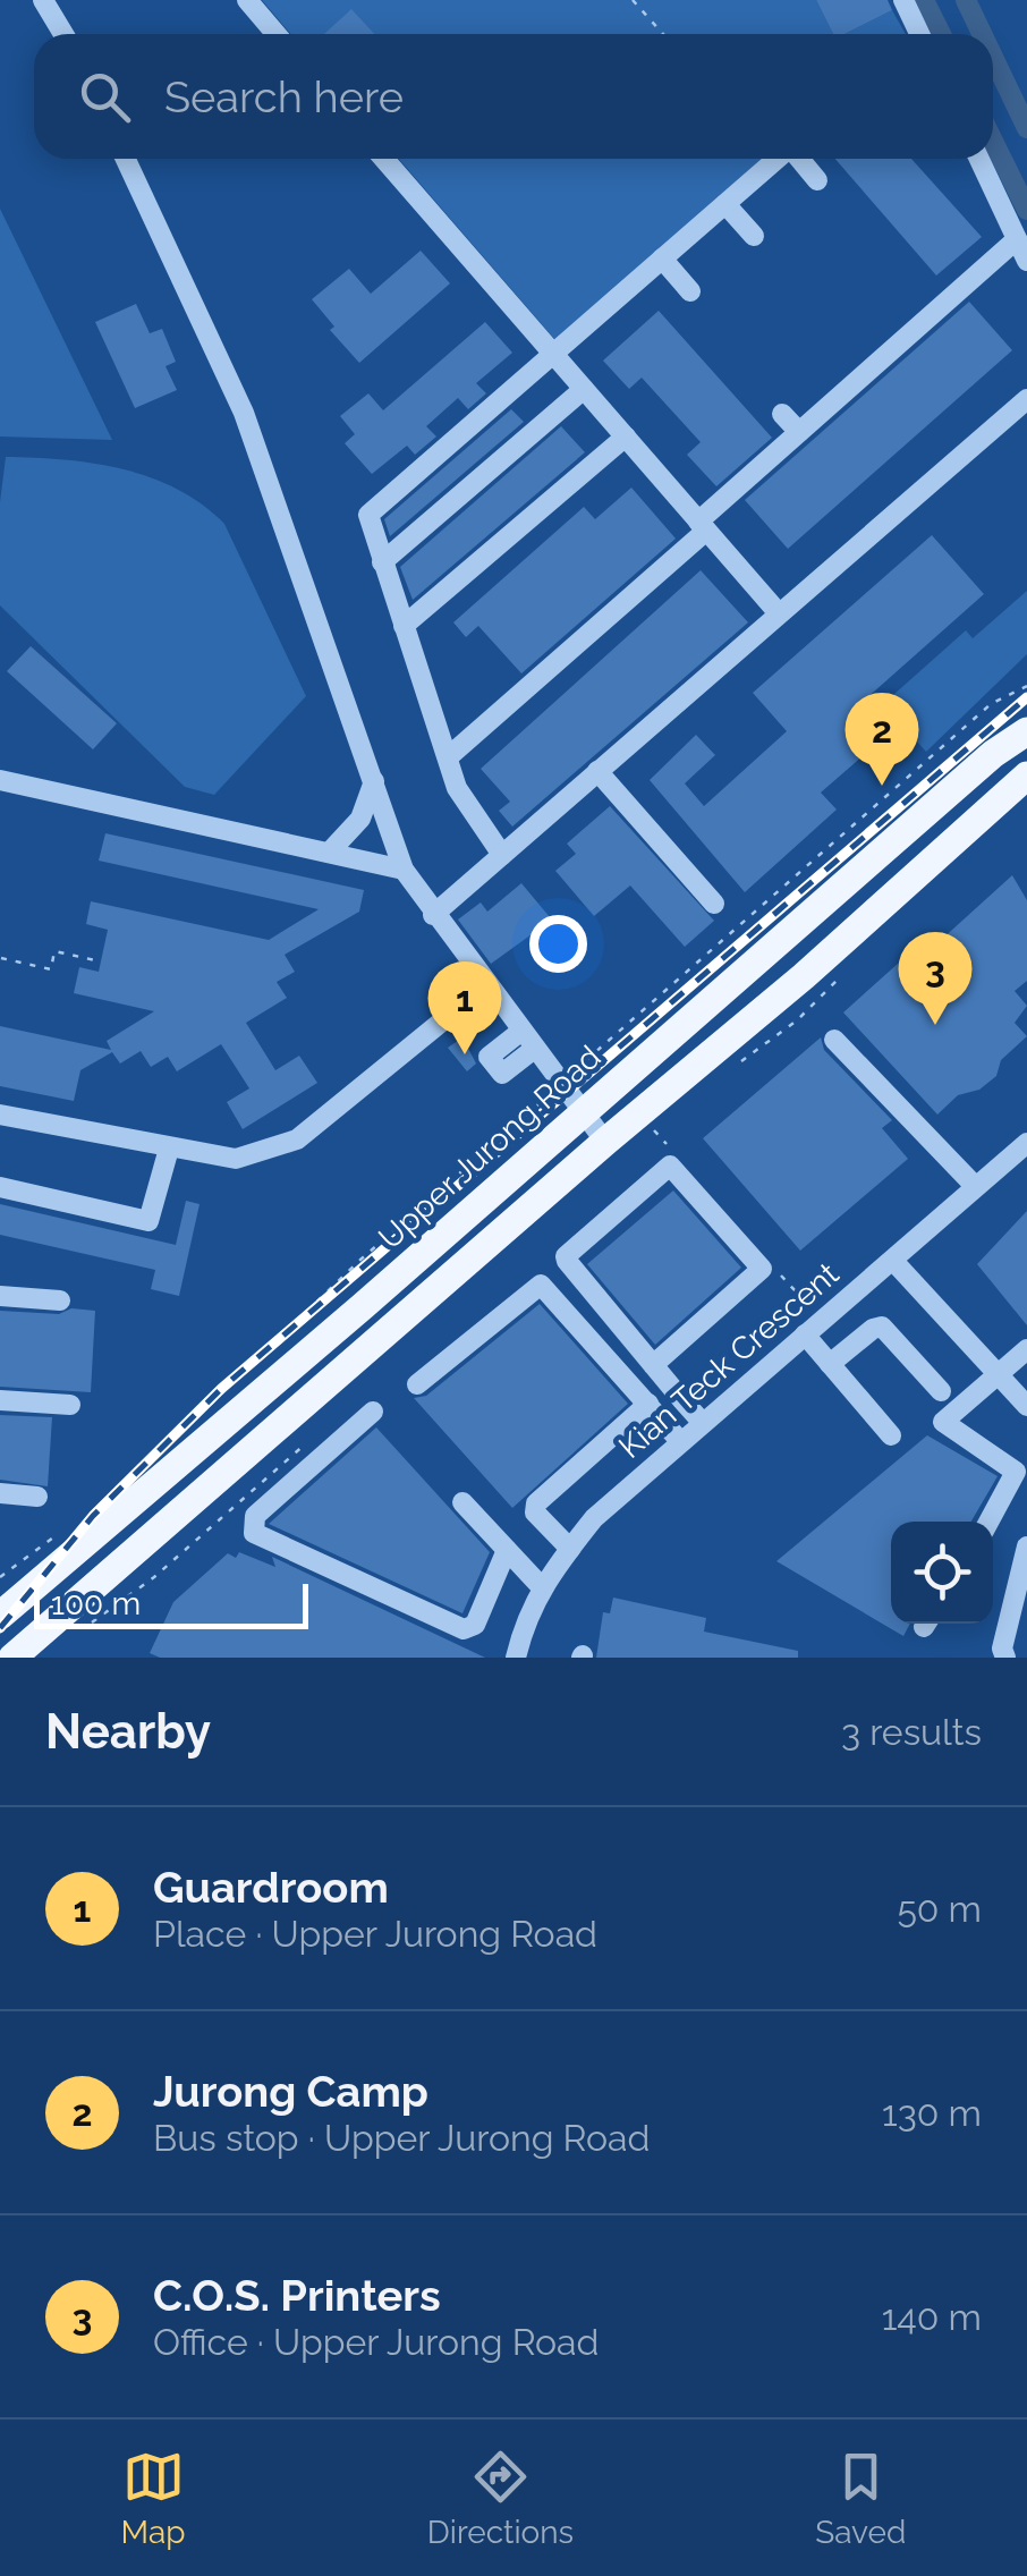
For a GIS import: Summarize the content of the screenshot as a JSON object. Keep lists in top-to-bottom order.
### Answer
{
  "streets": {
    "main road": ["Upper Jurong Road"],
    "street": ["Kian Teck Crescent"]
  },
  "scale_bar": "100 m",
  "page": {
    "search": "Search here",
    "pins": ["2", "3", "1"],
    "scale": "100 m",
    "heading": ["Nearby", "3 results"],
    "list": [
      {
        "mark": "1",
        "name": "Guardroom",
        "note": "Place · Upper Jurong Road",
        "value": "50 m"
      },
      {
        "mark": "2",
        "name": "Jurong Camp",
        "note": "Bus stop · Upper Jurong Road",
        "value": "130 m"
      },
      {
        "mark": "3",
        "name": "C.O.S. Printers",
        "note": "Office · Upper Jurong Road",
        "value": "140 m"
      }
    ],
    "nav": ["Map", "Directions", "Saved"]
  }
}
